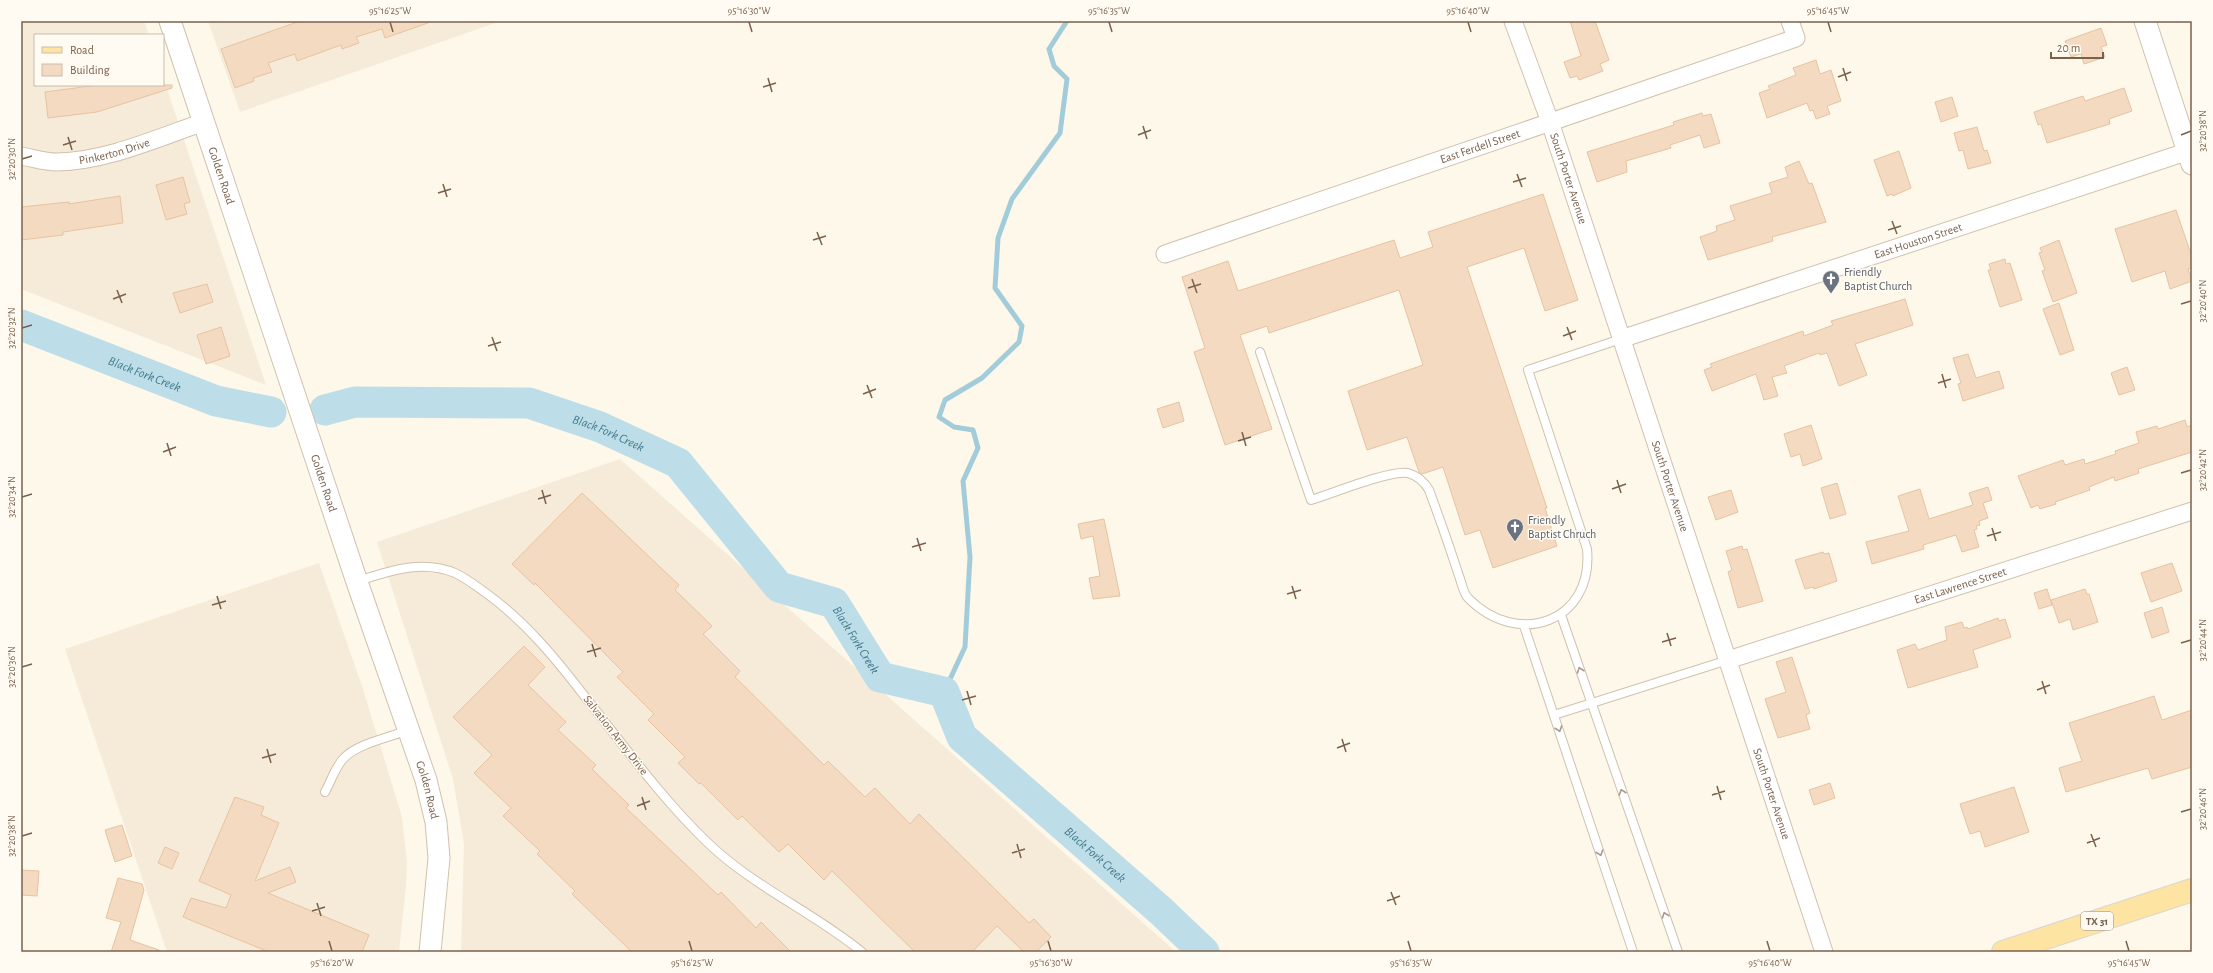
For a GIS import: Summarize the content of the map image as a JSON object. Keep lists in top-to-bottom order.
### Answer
{
  "streets": {
    "main road": ["TX 31"],
    "street": [
      "East Ferdell Street",
      "Pinkerton Drive",
      "Golden Road",
      "South Porter Avenue",
      "East Houston Street",
      "East Lawrence Street"
    ],
    "lane": ["Salvation Army Drive"]
  },
  "crossings": [
    ["East Ferdell Street", "South Porter Avenue"],
    ["Pinkerton Drive", "Golden Road"],
    ["Golden Road", "Salvation Army Drive"],
    ["South Porter Avenue", "East Houston Street"],
    ["South Porter Avenue", "East Lawrence Street"]
  ],
  "water": ["Black Fork Creek"],
  "places": {
    "church": ["Friendly Baptist Church", "Friendly Baptist Chruch"]
  },
  "legend": ["Road", "Building"],
  "scale_bar": "20 m",
  "coordinates": [
    "95°16'25\"W",
    "95°16'30\"W",
    "95°16'35\"W",
    "95°16'40\"W",
    "95°16'45\"W",
    "32°20'38\"N",
    "32°20'30\"N",
    "32°20'40\"N",
    "32°20'32\"N",
    "32°20'42\"N",
    "32°20'34\"N",
    "32°20'44\"N",
    "32°20'36\"N",
    "32°20'46\"N",
    "95°16'20\"W"
  ]
}
